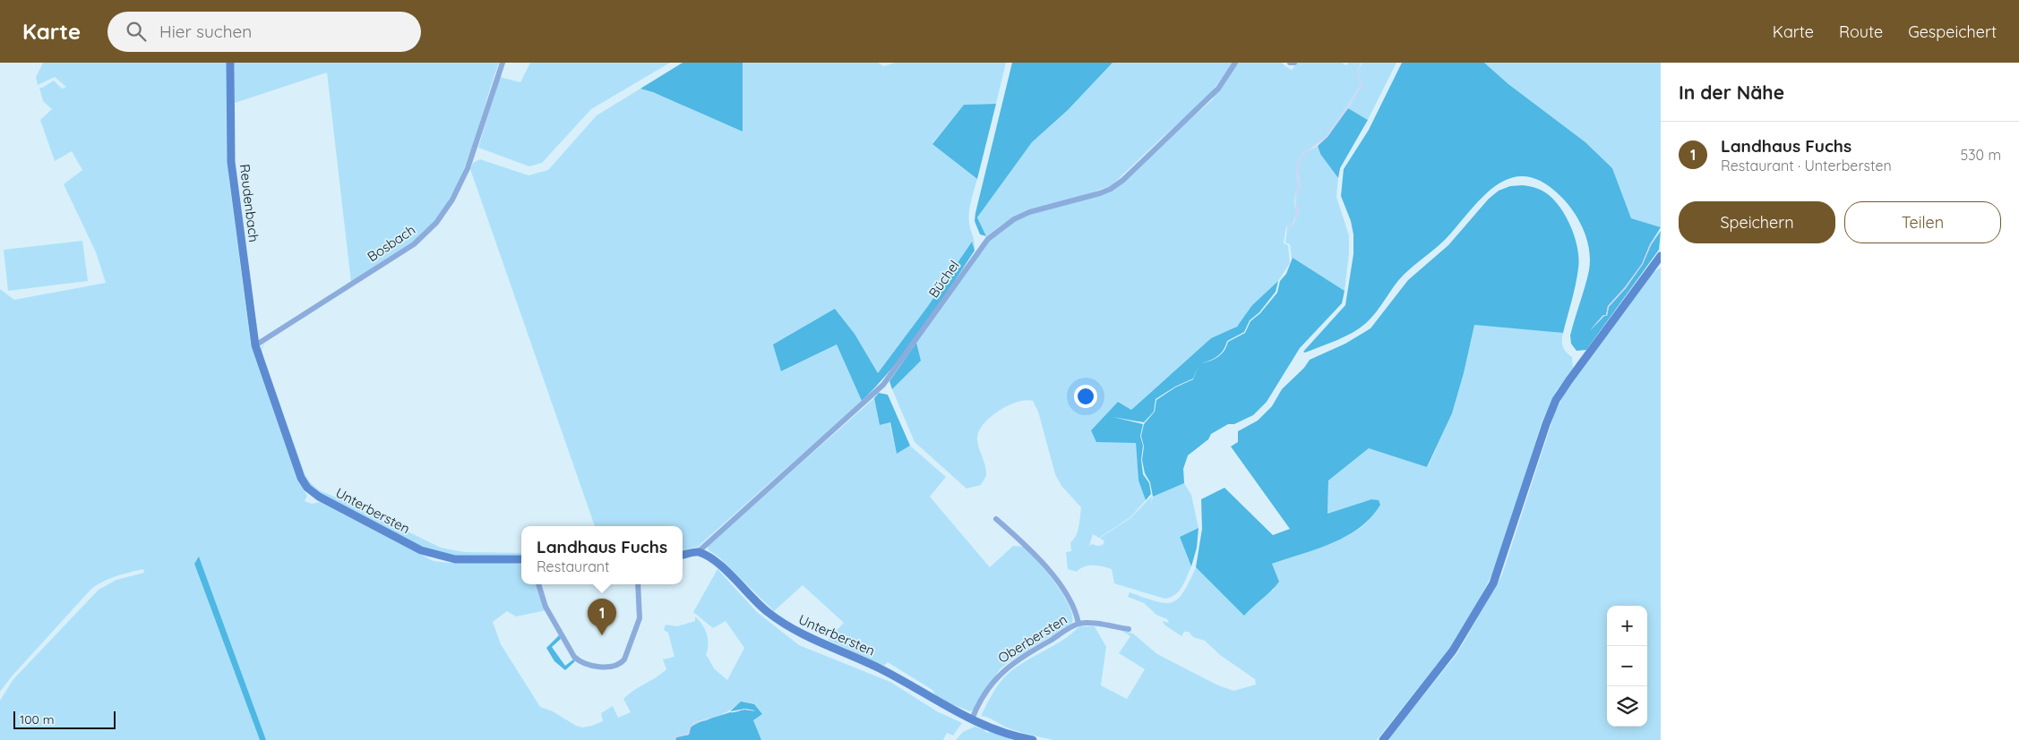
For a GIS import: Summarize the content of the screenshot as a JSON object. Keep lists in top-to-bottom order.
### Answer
{
  "streets": {
    "street": [
      "Reudenbach",
      "Bosbach",
      "Büchel",
      "Unterbersten",
      "Oberbersten"
    ]
  },
  "crossings": [
    ["Reudenbach", "Bosbach"],
    ["Reudenbach", "Unterbersten"],
    ["Büchel", "Unterbersten"],
    ["Unterbersten", "Oberbersten"]
  ],
  "scale_bar": "100 m",
  "page": {
    "header": "Karte",
    "search": "Hier suchen",
    "nav": ["Karte", "Route", "Gespeichert"],
    "heading": "In der Nähe",
    "list": [
      {
        "mark": "1",
        "name": "Landhaus Fuchs",
        "note": "Restaurant · Unterbersten",
        "value": "530 m"
      }
    ],
    "buttons": ["Speichern", "Teilen"],
    "popup": ["Landhaus Fuchs", "Restaurant"],
    "pins": "1",
    "map_buttons": ["+", "−"],
    "scale": "100 m"
  }
}
